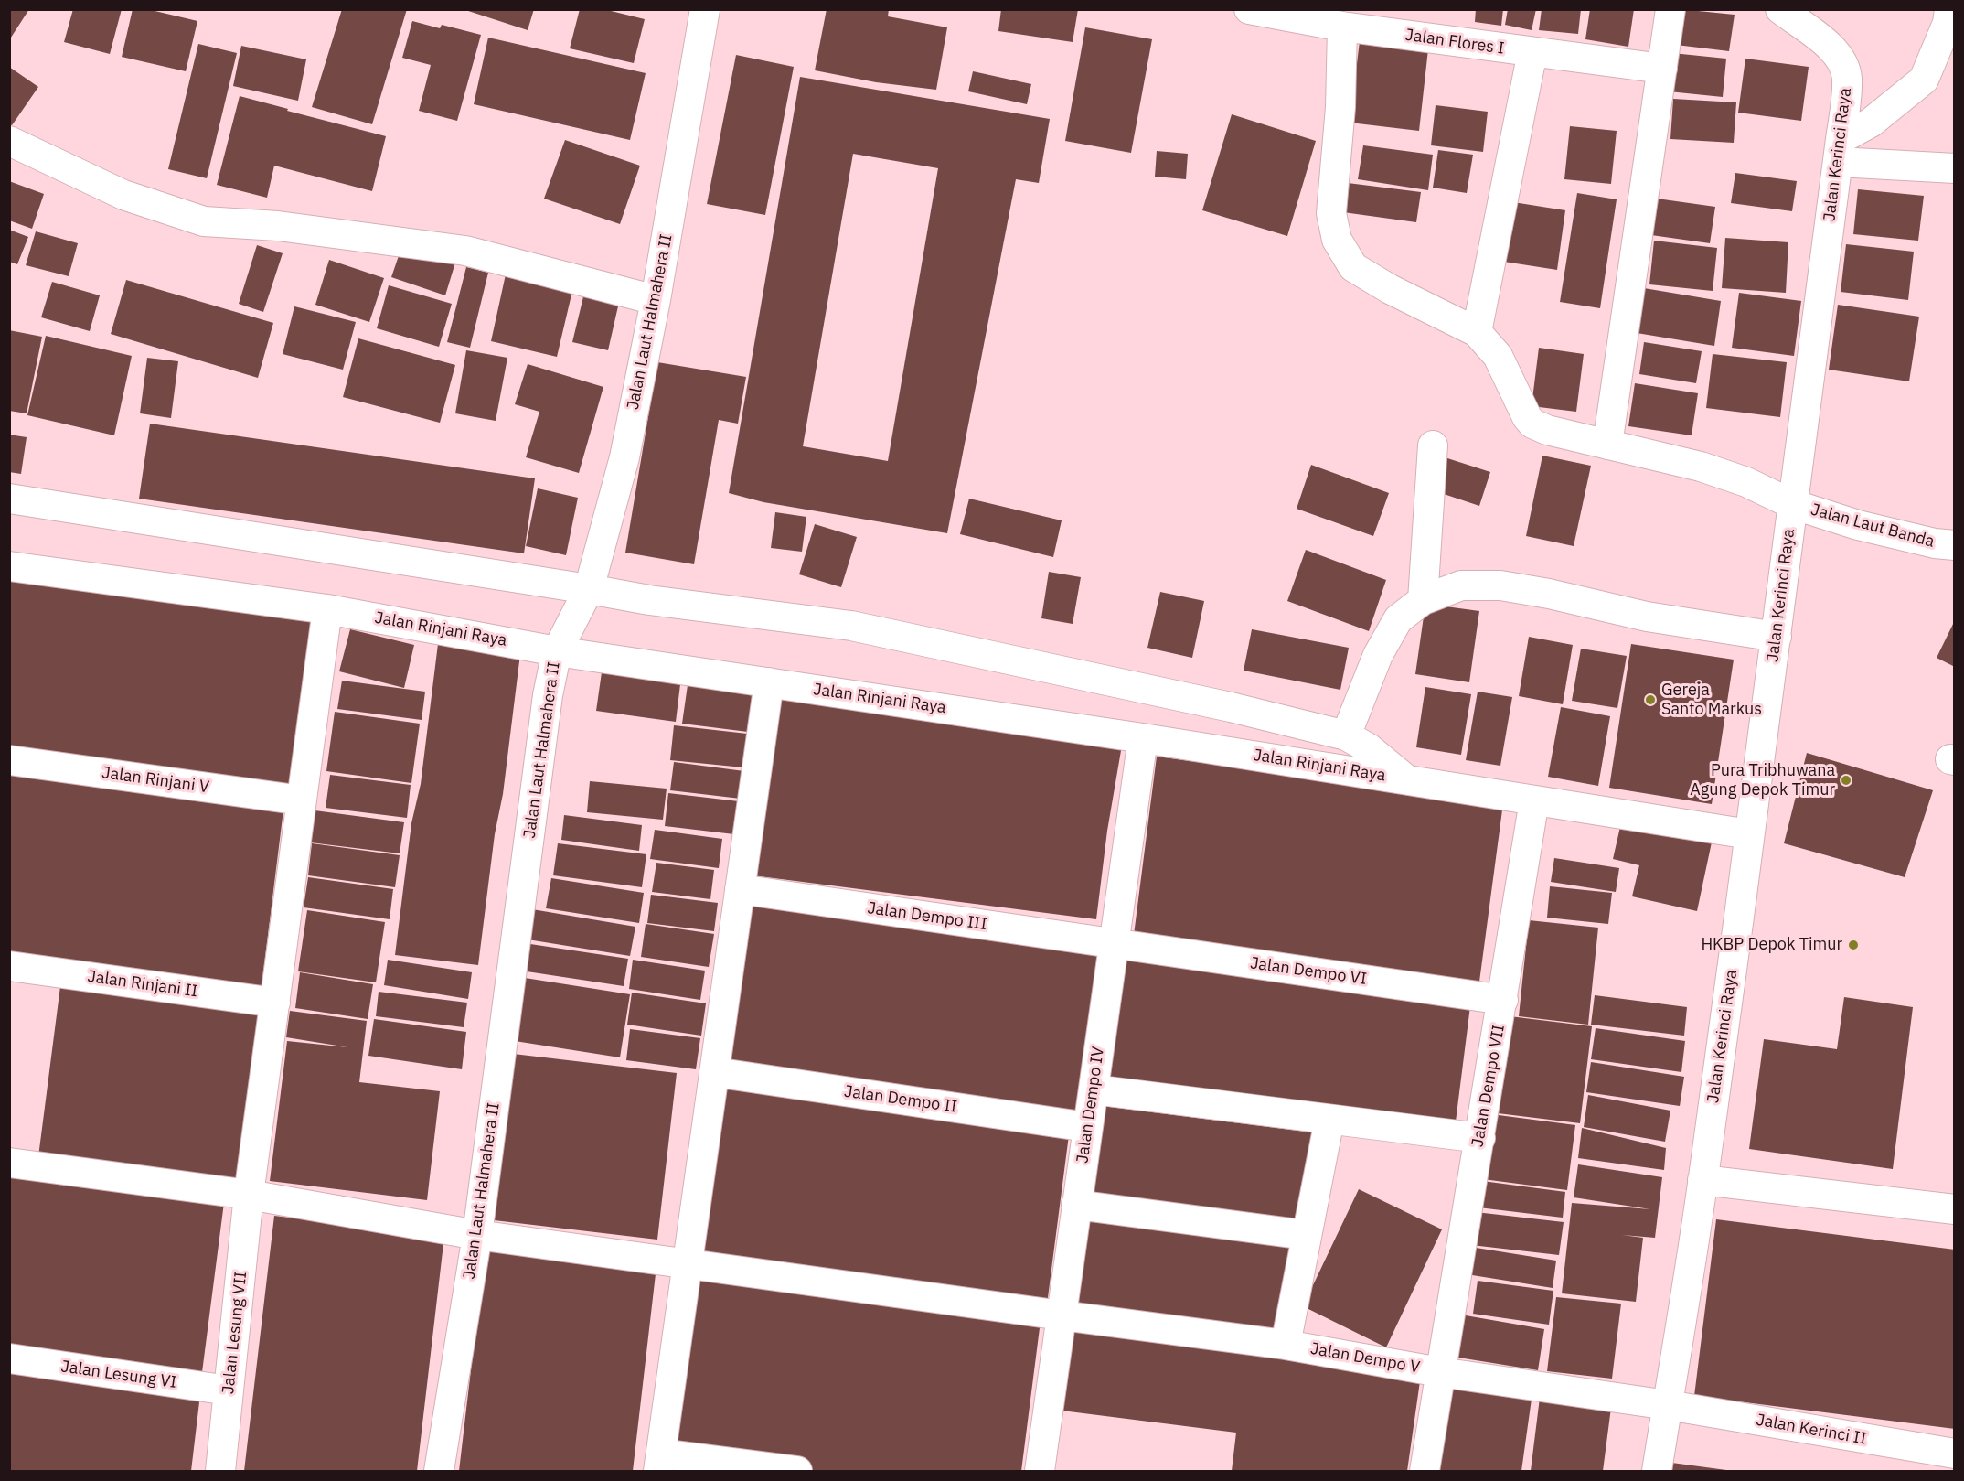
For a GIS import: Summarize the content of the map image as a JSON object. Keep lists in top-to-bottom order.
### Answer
{
  "streets": {
    "street": [
      "Jalan Flores I",
      "Jalan Kerinci Raya",
      "Jalan Laut Halmahera II",
      "Jalan Laut Banda",
      "Jalan Rinjani Raya",
      "Jalan Rinjani V",
      "Jalan Dempo III",
      "Jalan Dempo VI",
      "Jalan Rinjani II",
      "Jalan Dempo VII",
      "Jalan Dempo II",
      "Jalan Dempo IV",
      "Jalan Lesung VII",
      "Jalan Dempo V",
      "Jalan Lesung VI",
      "Jalan Kerinci II"
    ]
  },
  "crossings": [
    ["Jalan Kerinci Raya", "Jalan Laut Banda"],
    ["Jalan Kerinci Raya", "Jalan Rinjani Raya"],
    ["Jalan Kerinci Raya", "Jalan Dempo V"],
    ["Jalan Kerinci Raya", "Jalan Kerinci II"],
    ["Jalan Laut Halmahera II", "Jalan Rinjani Raya"],
    ["Jalan Laut Halmahera II", "Jalan Dempo V"],
    ["Jalan Rinjani Raya", "Jalan Dempo VII"],
    ["Jalan Rinjani Raya", "Jalan Dempo IV"],
    ["Jalan Rinjani Raya", "Jalan Lesung VII"],
    ["Jalan Rinjani V", "Jalan Lesung VII"],
    ["Jalan Dempo III", "Jalan Dempo VI"],
    ["Jalan Dempo III", "Jalan Dempo IV"],
    ["Jalan Dempo VI", "Jalan Dempo VII"],
    ["Jalan Dempo VI", "Jalan Dempo IV"],
    ["Jalan Rinjani II", "Jalan Lesung VII"],
    ["Jalan Dempo VII", "Jalan Dempo V"],
    ["Jalan Dempo II", "Jalan Dempo IV"],
    ["Jalan Dempo IV", "Jalan Dempo V"],
    ["Jalan Lesung VII", "Jalan Dempo V"],
    ["Jalan Lesung VII", "Jalan Lesung VI"],
    ["Jalan Dempo V", "Jalan Kerinci II"]
  ],
  "places": ["Gereja Santo Markus", "Pura Tribhuwana Agung Depok Timur", "HKBP Depok Timur"]
}
